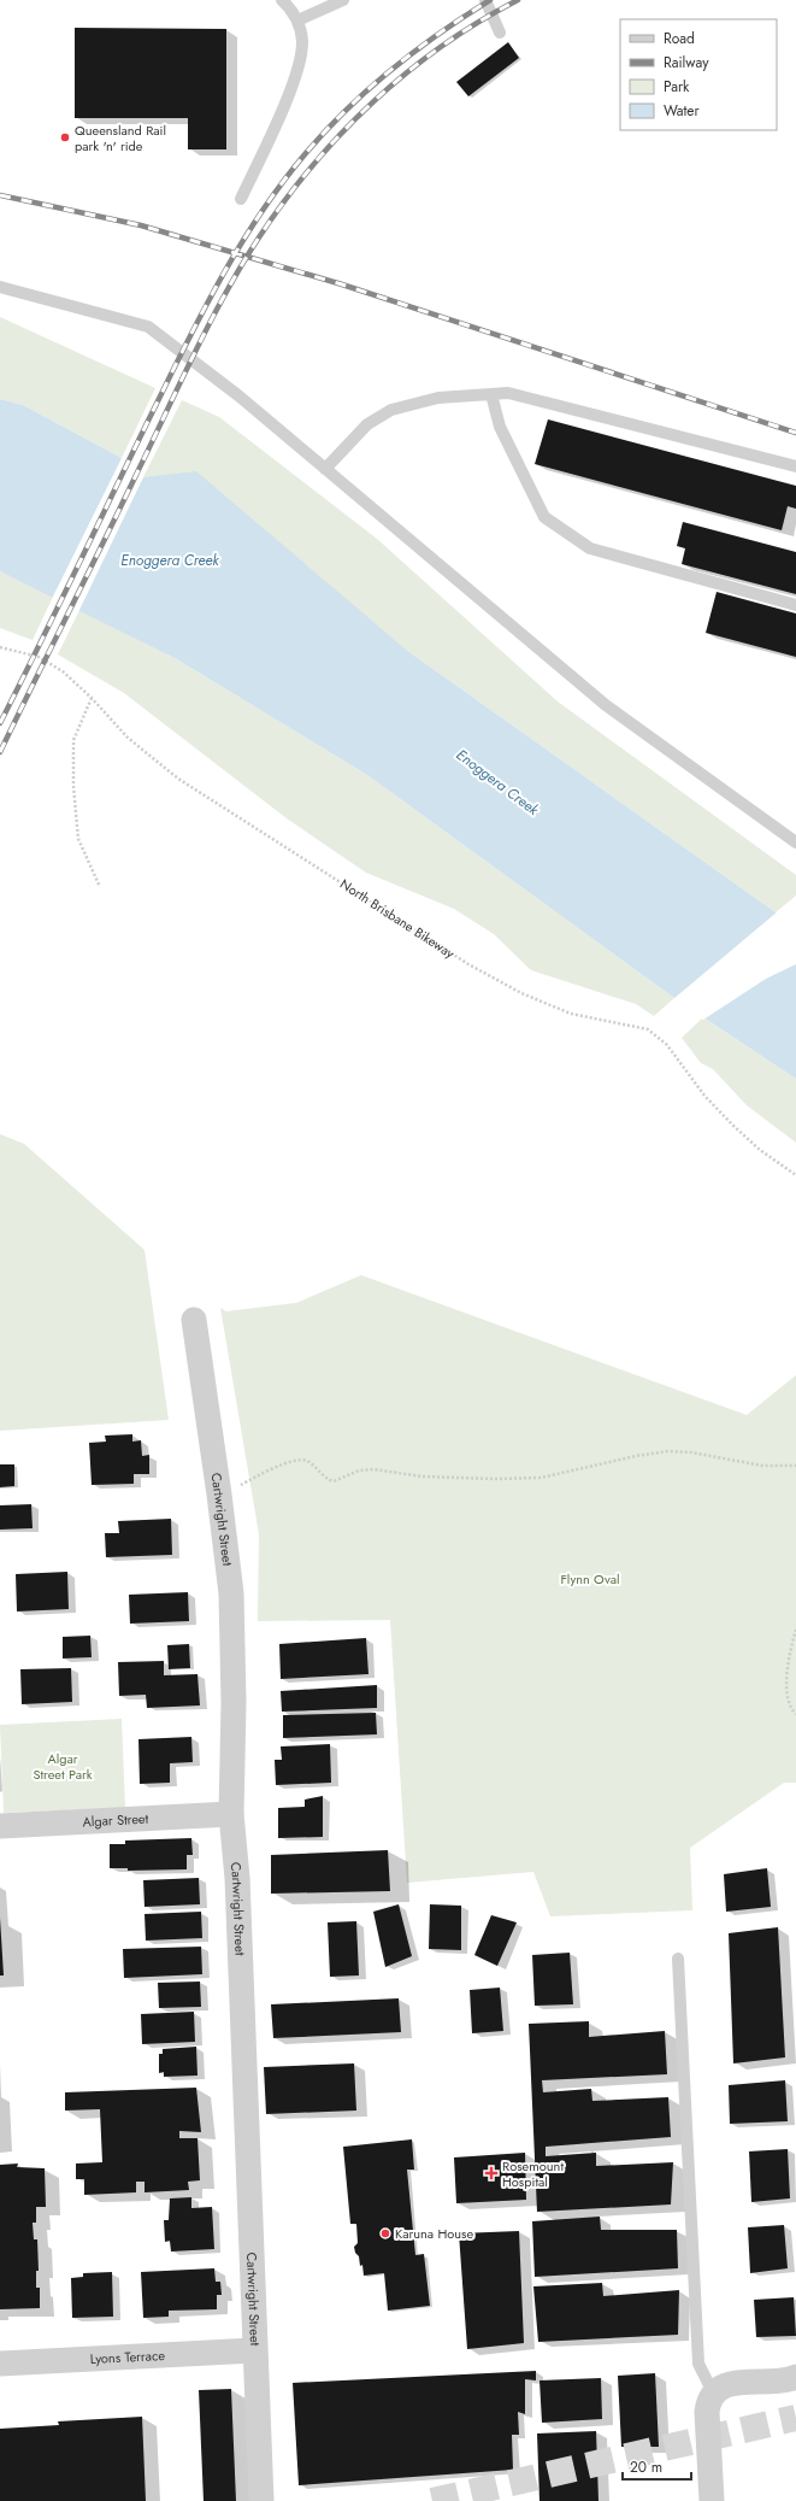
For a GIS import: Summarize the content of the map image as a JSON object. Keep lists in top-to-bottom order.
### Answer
{
  "streets": {
    "street": ["Cartwright Street", "Algar Street", "Lyons Terrace"],
    "path": ["North Brisbane Bikeway"]
  },
  "crossings": [
    ["Cartwright Street", "Algar Street"],
    ["Cartwright Street", "Lyons Terrace"]
  ],
  "water": ["Enoggera Creek"],
  "parks": ["Flynn Oval", "Algar Street Park"],
  "places": {
    "other": ["Queensland Rail park 'n' ride", "Karuna House"],
    "health": ["Rosemount Hospital"]
  },
  "legend": [
    "Road",
    "Railway",
    "Park",
    "Water"
  ],
  "scale_bar": "20 m"
}
